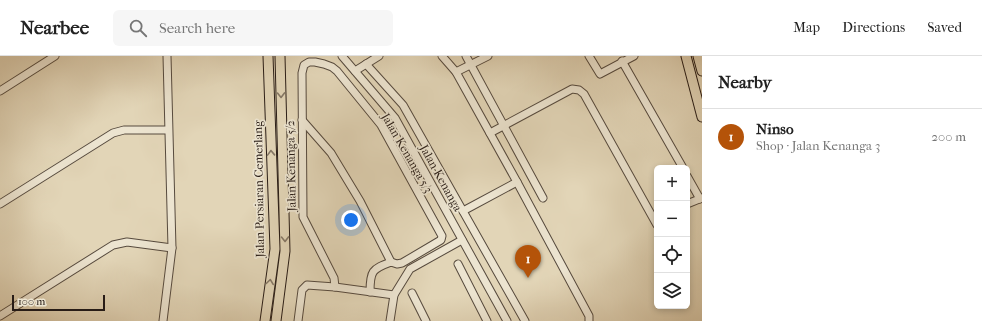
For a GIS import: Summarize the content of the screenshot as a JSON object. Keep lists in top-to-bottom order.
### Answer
{
  "streets": {
    "main road": ["Jalan Persiaran Cemerlang"],
    "street": ["Jalan Kenanga 5/3", "Jalan Kenanga 5/2", "Jalan Kenanga"]
  },
  "crossings": [
    ["Jalan Kenanga 5/3", "Jalan Kenanga 5/2"]
  ],
  "scale_bar": "100 m",
  "page": {
    "header": "Nearbee",
    "search": "Search here",
    "nav": ["Map", "Directions", "Saved"],
    "heading": "Nearby",
    "list": [
      {
        "mark": "1",
        "name": "Ninso",
        "note": "Shop · Jalan Kenanga 3",
        "value": "200 m"
      }
    ],
    "map_buttons": ["+", "−"],
    "pins": "1",
    "scale": "100 m"
  }
}
